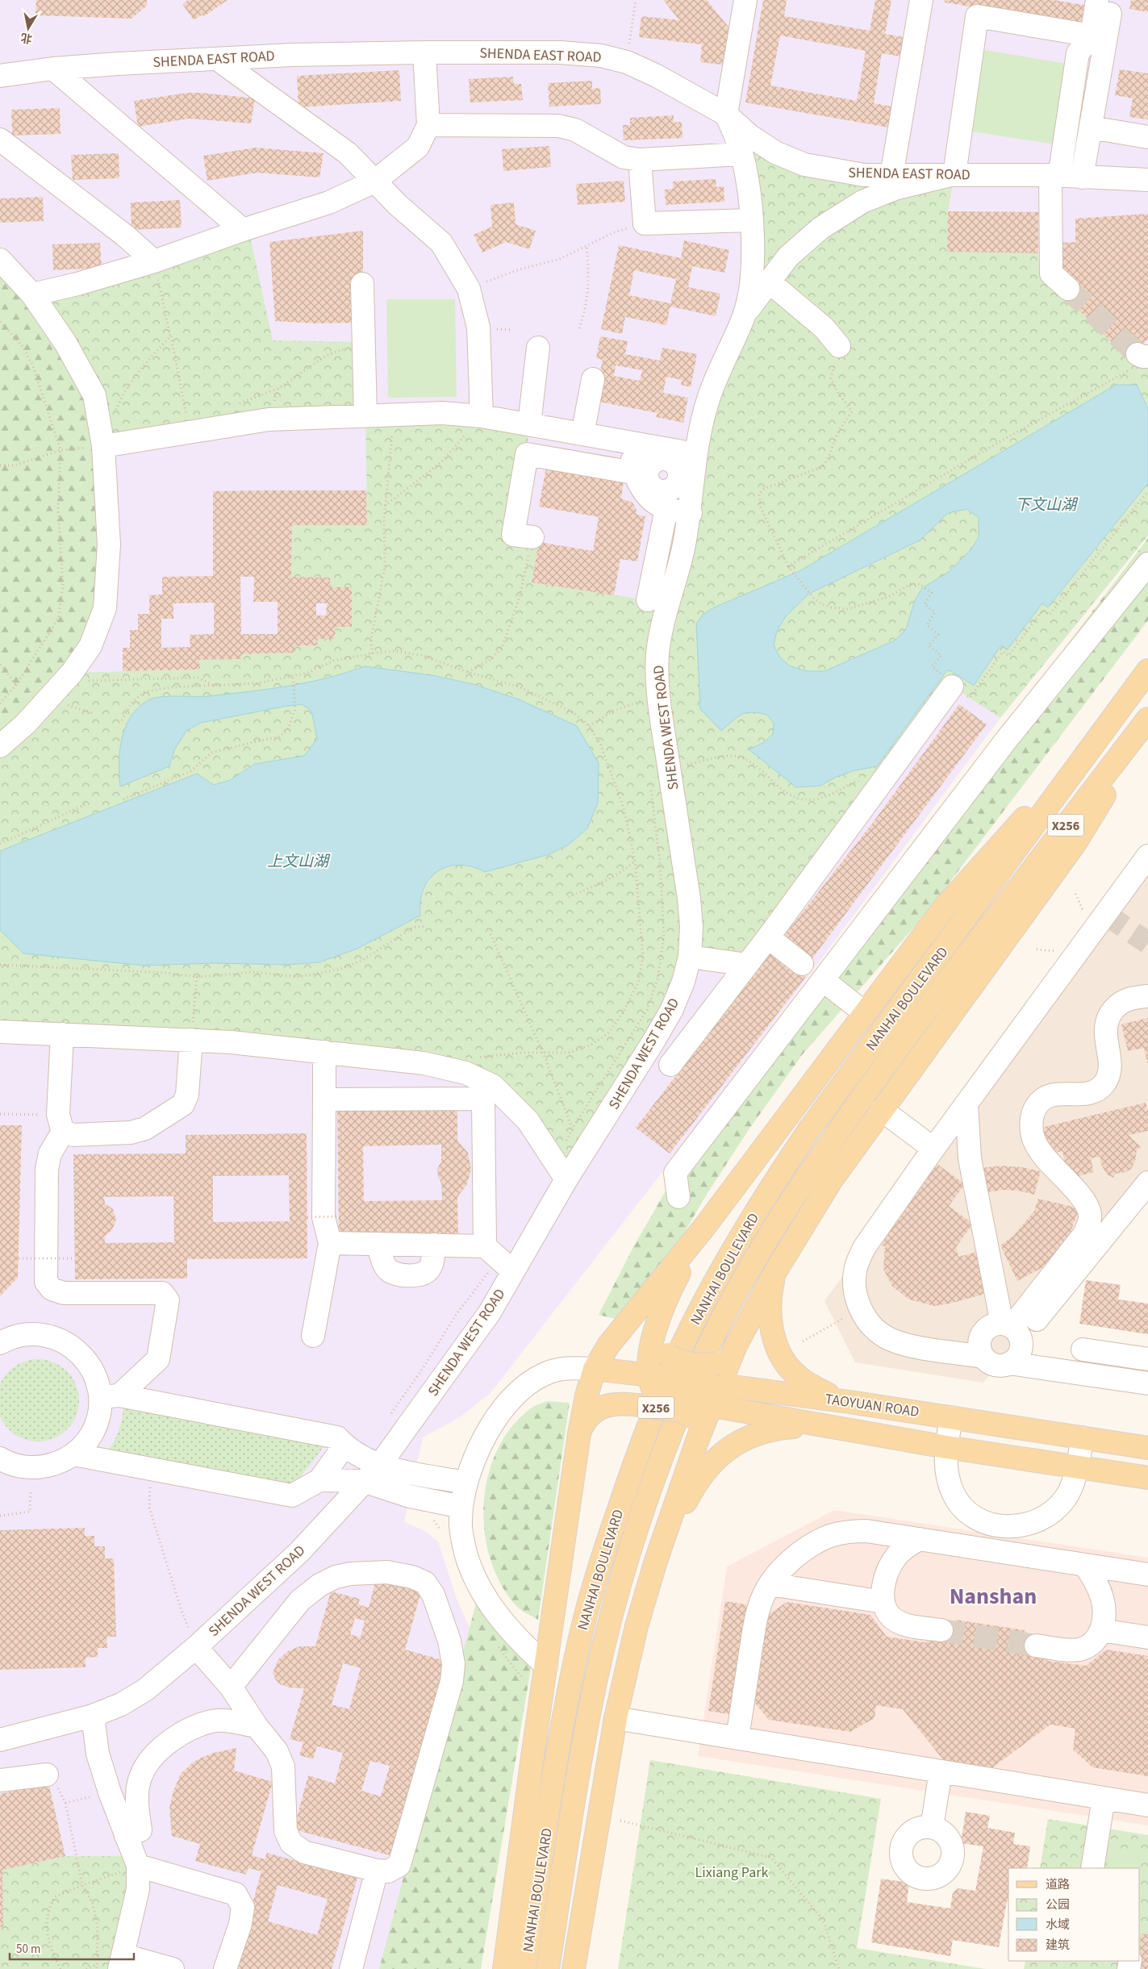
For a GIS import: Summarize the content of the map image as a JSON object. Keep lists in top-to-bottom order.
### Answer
{
  "streets": {
    "main road": ["X256", "NANHAI BOULEVARD", "TAOYUAN ROAD"],
    "street": ["SHENDA EAST ROAD", "SHENDA WEST ROAD"]
  },
  "crossings": [
    ["SHENDA EAST ROAD", "SHENDA WEST ROAD"]
  ],
  "districts": ["Nanshan"],
  "water": ["下文山湖", "上文山湖"],
  "parks": ["Lixiang Park"],
  "legend": [
    "道路",
    "公园",
    "水域",
    "建筑"
  ],
  "scale_bar": "50 m",
  "north": "bottom"
}
